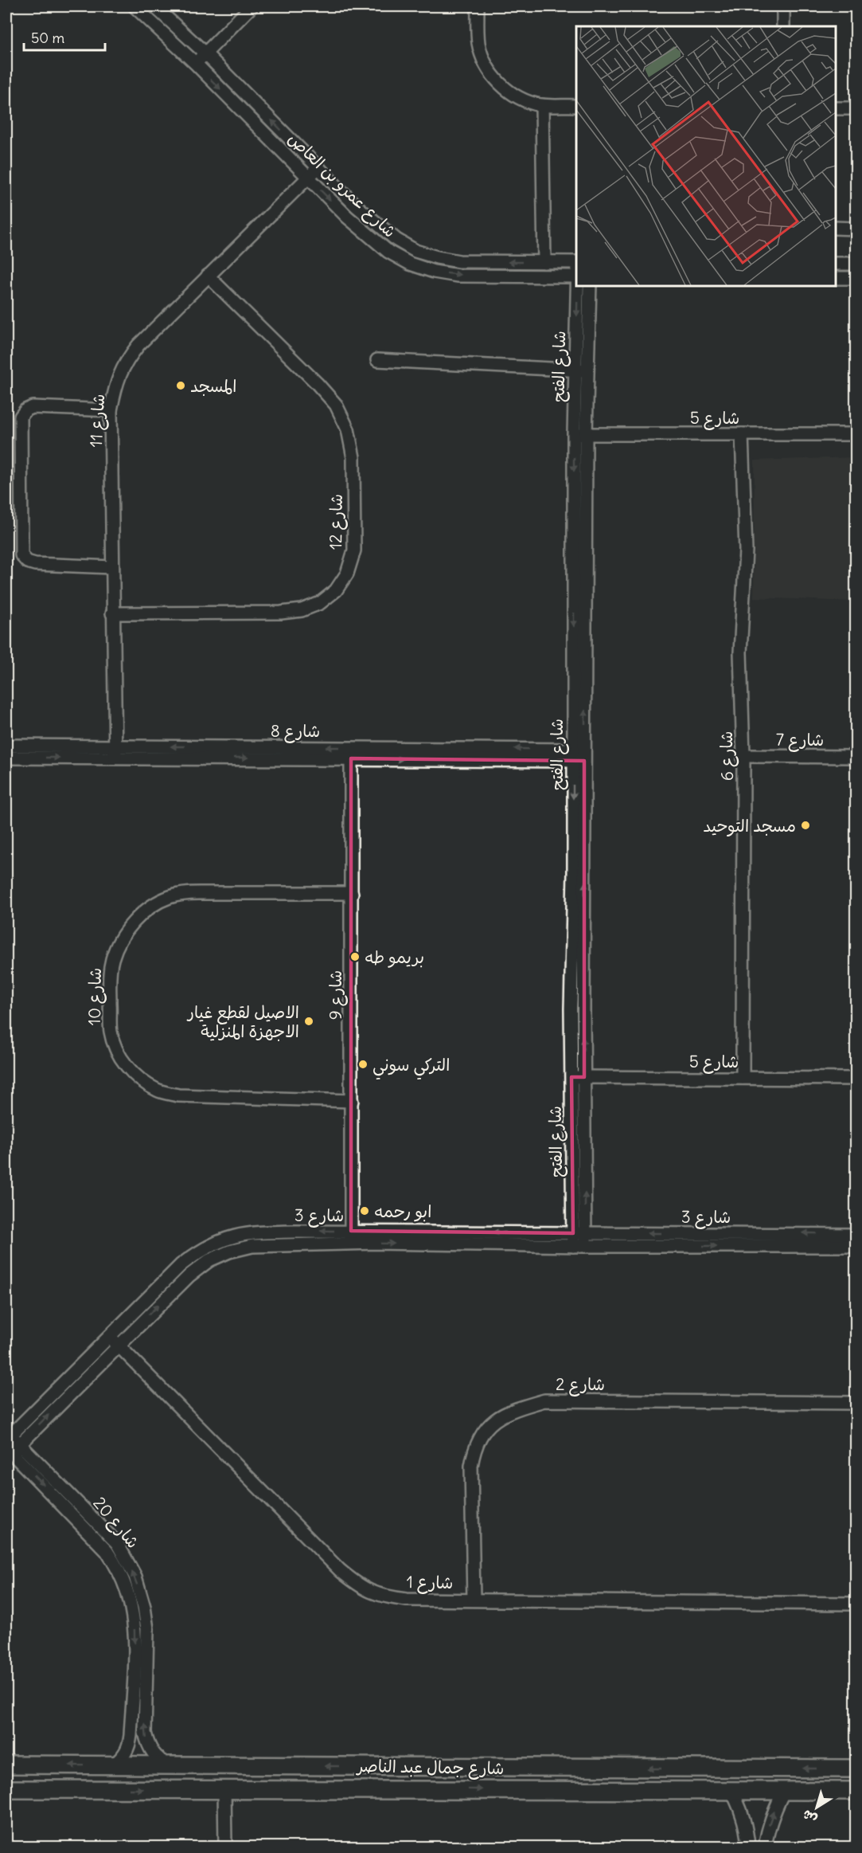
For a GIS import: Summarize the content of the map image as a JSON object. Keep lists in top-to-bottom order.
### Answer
{
  "streets": {
    "main road": ["شارع جمال عبد الناصر"],
    "street": [
      "شارع عمرو بن العاص",
      "شارع الفتح",
      "شارع 5",
      "شارع 11",
      "شارع 12",
      "شارع 8",
      "شارع 7",
      "شارع 6",
      "شارع 9",
      "شارع 10",
      "شارع 3",
      "شارع 2",
      "شارع 20",
      "شارع 1"
    ]
  },
  "crossings": [
    ["شارع عمرو بن العاص", "شارع 11"],
    ["شارع الفتح", "شارع 5"],
    ["شارع الفتح", "شارع 8"],
    ["شارع الفتح", "شارع 3"],
    ["شارع 5", "شارع 6"],
    ["شارع 11", "شارع 12"],
    ["شارع 11", "شارع 8"],
    ["شارع 8", "شارع 9"],
    ["شارع 7", "شارع 6"],
    ["شارع 9", "شارع 10"],
    ["شارع 9", "شارع 3"],
    ["شارع 3", "شارع 20"],
    ["شارع 3", "شارع 1"],
    ["شارع 2", "شارع 1"],
    ["شارع 20", "شارع جمال عبد الناصر"]
  ],
  "places": [
    "المسجد",
    "مسجد التوحيد",
    "بريمو طه",
    "الاصيل لقطع غيار الاجهزة المنزلية",
    "التركي سوني",
    "ابو رحمه"
  ],
  "scale_bar": "50 m",
  "north": "bottom left"
}
